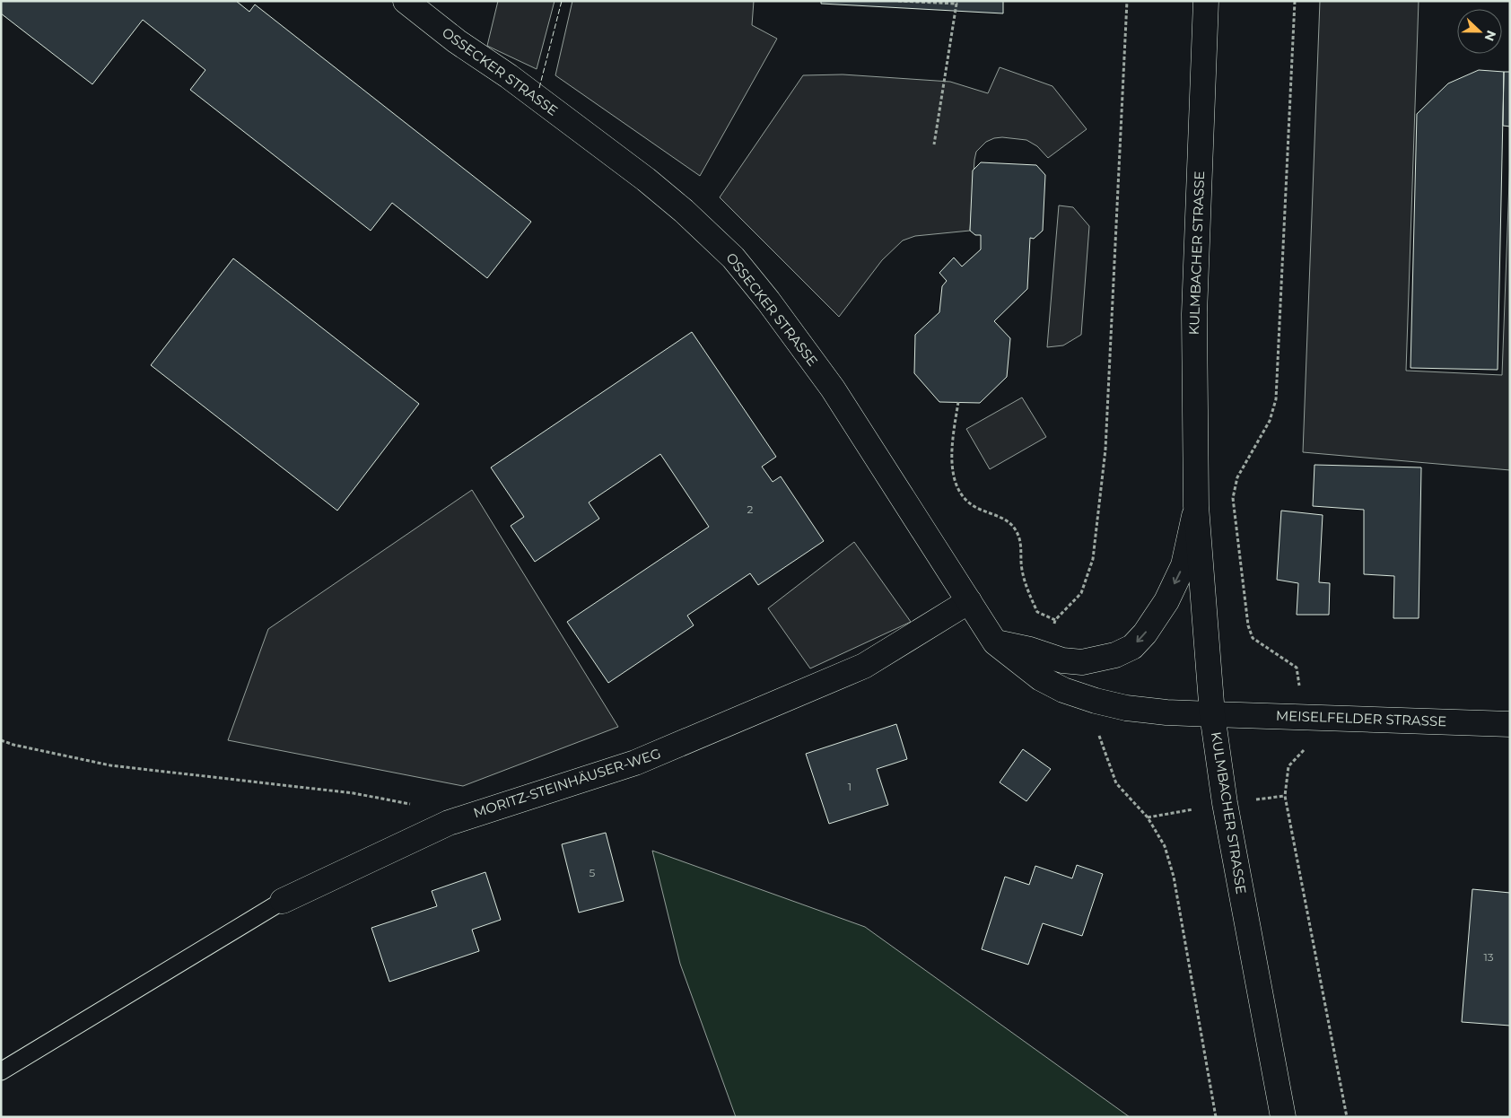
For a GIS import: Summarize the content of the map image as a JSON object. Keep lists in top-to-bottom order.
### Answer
{
  "streets": {
    "street": [
      "OSSECKER STRASSE",
      "KULMBACHER STRASSE",
      "MEISELFELDER STRASSE",
      "MORITZ-STEINHÄUSER-WEG"
    ]
  },
  "crossings": [
    ["OSSECKER STRASSE", "KULMBACHER STRASSE"],
    ["OSSECKER STRASSE", "MEISELFELDER STRASSE"],
    ["OSSECKER STRASSE", "MORITZ-STEINHÄUSER-WEG"],
    ["KULMBACHER STRASSE", "MEISELFELDER STRASSE"]
  ],
  "house_numbers": [
    "2",
    "1",
    "5",
    "13"
  ],
  "north": "right"
}
